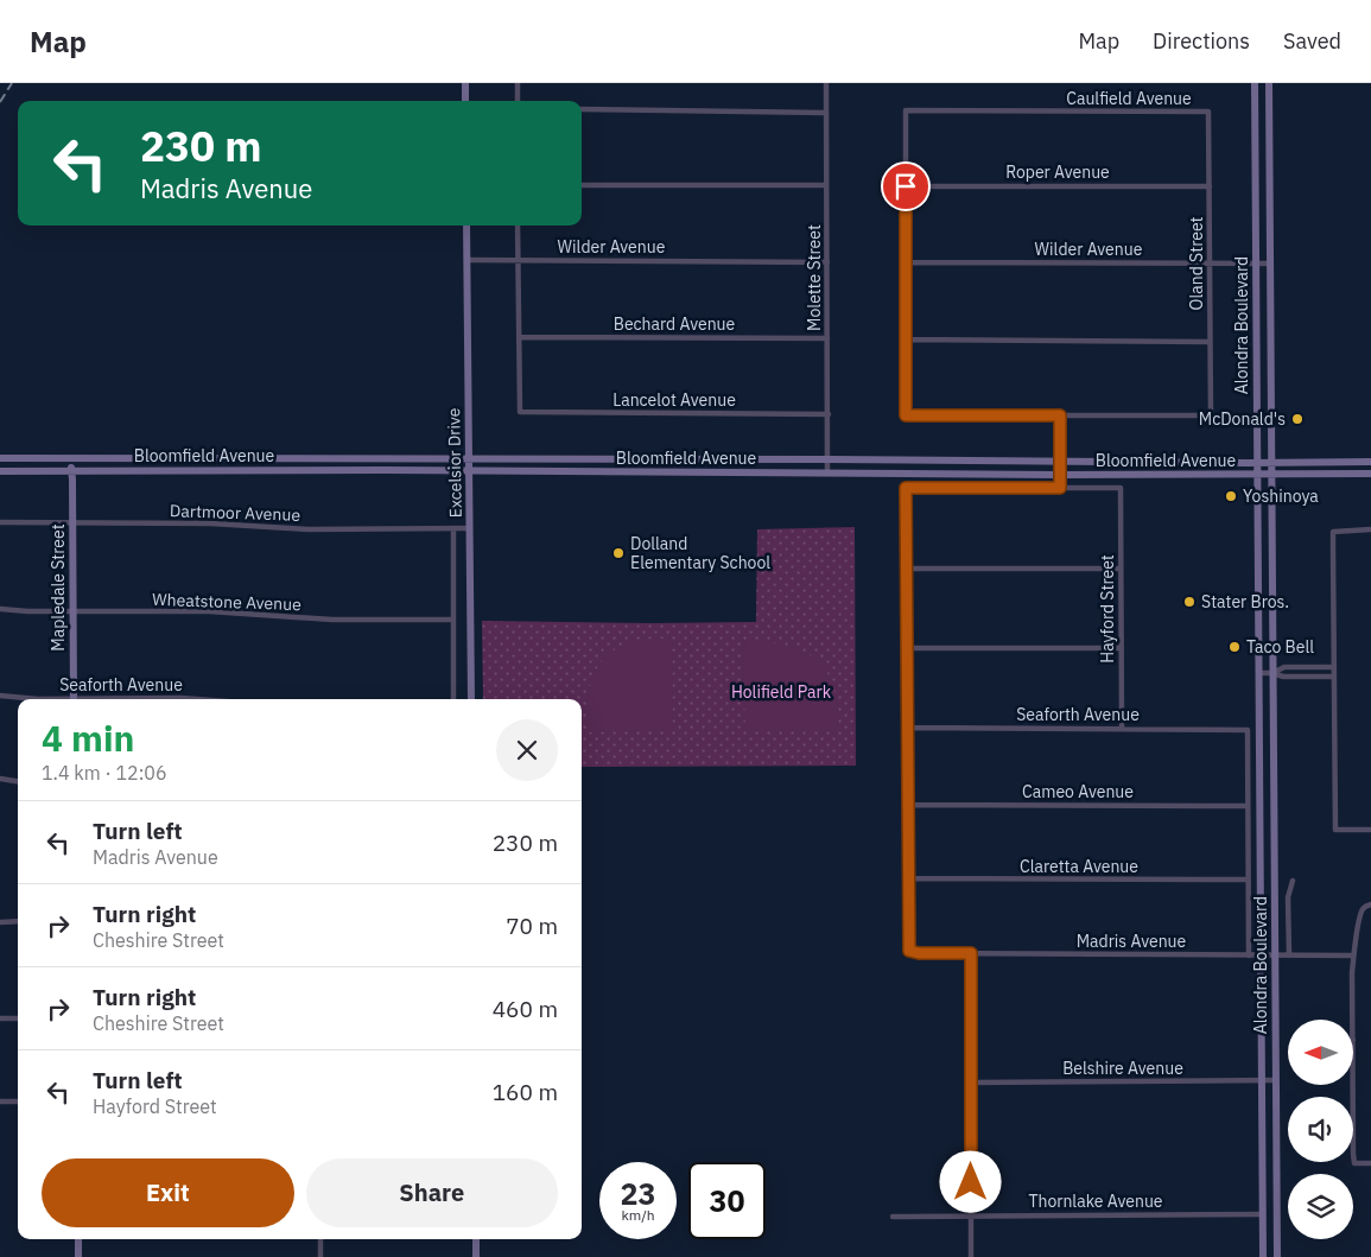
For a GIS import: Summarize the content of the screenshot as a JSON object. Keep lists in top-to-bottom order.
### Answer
{
  "streets": {
    "main road": [
      "Alondra Boulevard",
      "Bloomfield Avenue",
      "Excelsior Drive",
      "Mapledale Street"
    ],
    "street": [
      "Caulfield Avenue",
      "Roper Avenue",
      "Wilder Avenue",
      "Oland Street",
      "Molette Street",
      "Bechard Avenue",
      "Lancelot Avenue",
      "Dartmoor Avenue",
      "Wheatstone Avenue",
      "Hayford Street",
      "Seaforth Avenue",
      "Cameo Avenue",
      "Claretta Avenue",
      "Madris Avenue",
      "Belshire Avenue",
      "Thornlake Avenue"
    ]
  },
  "crossings": [
    ["Caulfield Avenue", "Roper Avenue"],
    ["Caulfield Avenue", "Oland Street"],
    ["Roper Avenue", "Oland Street"],
    ["Wilder Avenue", "Oland Street"],
    ["Wilder Avenue", "Molette Street"],
    ["Wilder Avenue", "Alondra Boulevard"],
    ["Wilder Avenue", "Excelsior Drive"],
    ["Molette Street", "Bechard Avenue"],
    ["Molette Street", "Lancelot Avenue"],
    ["Molette Street", "Bloomfield Avenue"],
    ["Bechard Avenue", "Lancelot Avenue"],
    ["Alondra Boulevard", "Bloomfield Avenue"],
    ["Alondra Boulevard", "Seaforth Avenue"],
    ["Alondra Boulevard", "Cameo Avenue"],
    ["Alondra Boulevard", "Claretta Avenue"],
    ["Alondra Boulevard", "Madris Avenue"],
    ["Alondra Boulevard", "Belshire Avenue"],
    ["Alondra Boulevard", "Thornlake Avenue"],
    ["Bloomfield Avenue", "Excelsior Drive"],
    ["Bloomfield Avenue", "Mapledale Street"],
    ["Excelsior Drive", "Dartmoor Avenue"],
    ["Excelsior Drive", "Wheatstone Avenue"],
    ["Dartmoor Avenue", "Mapledale Street"],
    ["Mapledale Street", "Wheatstone Avenue"],
    ["Hayford Street", "Seaforth Avenue"],
    ["Claretta Avenue", "Madris Avenue"]
  ],
  "parks": ["Holifield Park"],
  "places": [
    "McDonald's",
    "Yoshinoya",
    "Dolland Elementary School",
    "Stater Bros.",
    "Taco Bell"
  ],
  "north": "left",
  "page": {
    "header": "Map",
    "nav": ["Map", "Directions", "Saved"],
    "turn": ["230 m", "Madris Avenue"],
    "heading": ["4 min", "1.4 km · 12:06"],
    "list": [
      {
        "name": "Turn left",
        "note": "Madris Avenue",
        "value": "230 m"
      },
      {
        "name": "Turn right",
        "note": "Cheshire Street",
        "value": "70 m"
      },
      {
        "name": "Turn right",
        "note": "Cheshire Street",
        "value": "460 m"
      },
      {
        "name": "Turn left",
        "note": "Hayford Street",
        "value": "160 m"
      }
    ],
    "buttons": ["Exit", "Share"],
    "speed": "23 km/h",
    "limit": "30"
  }
}
